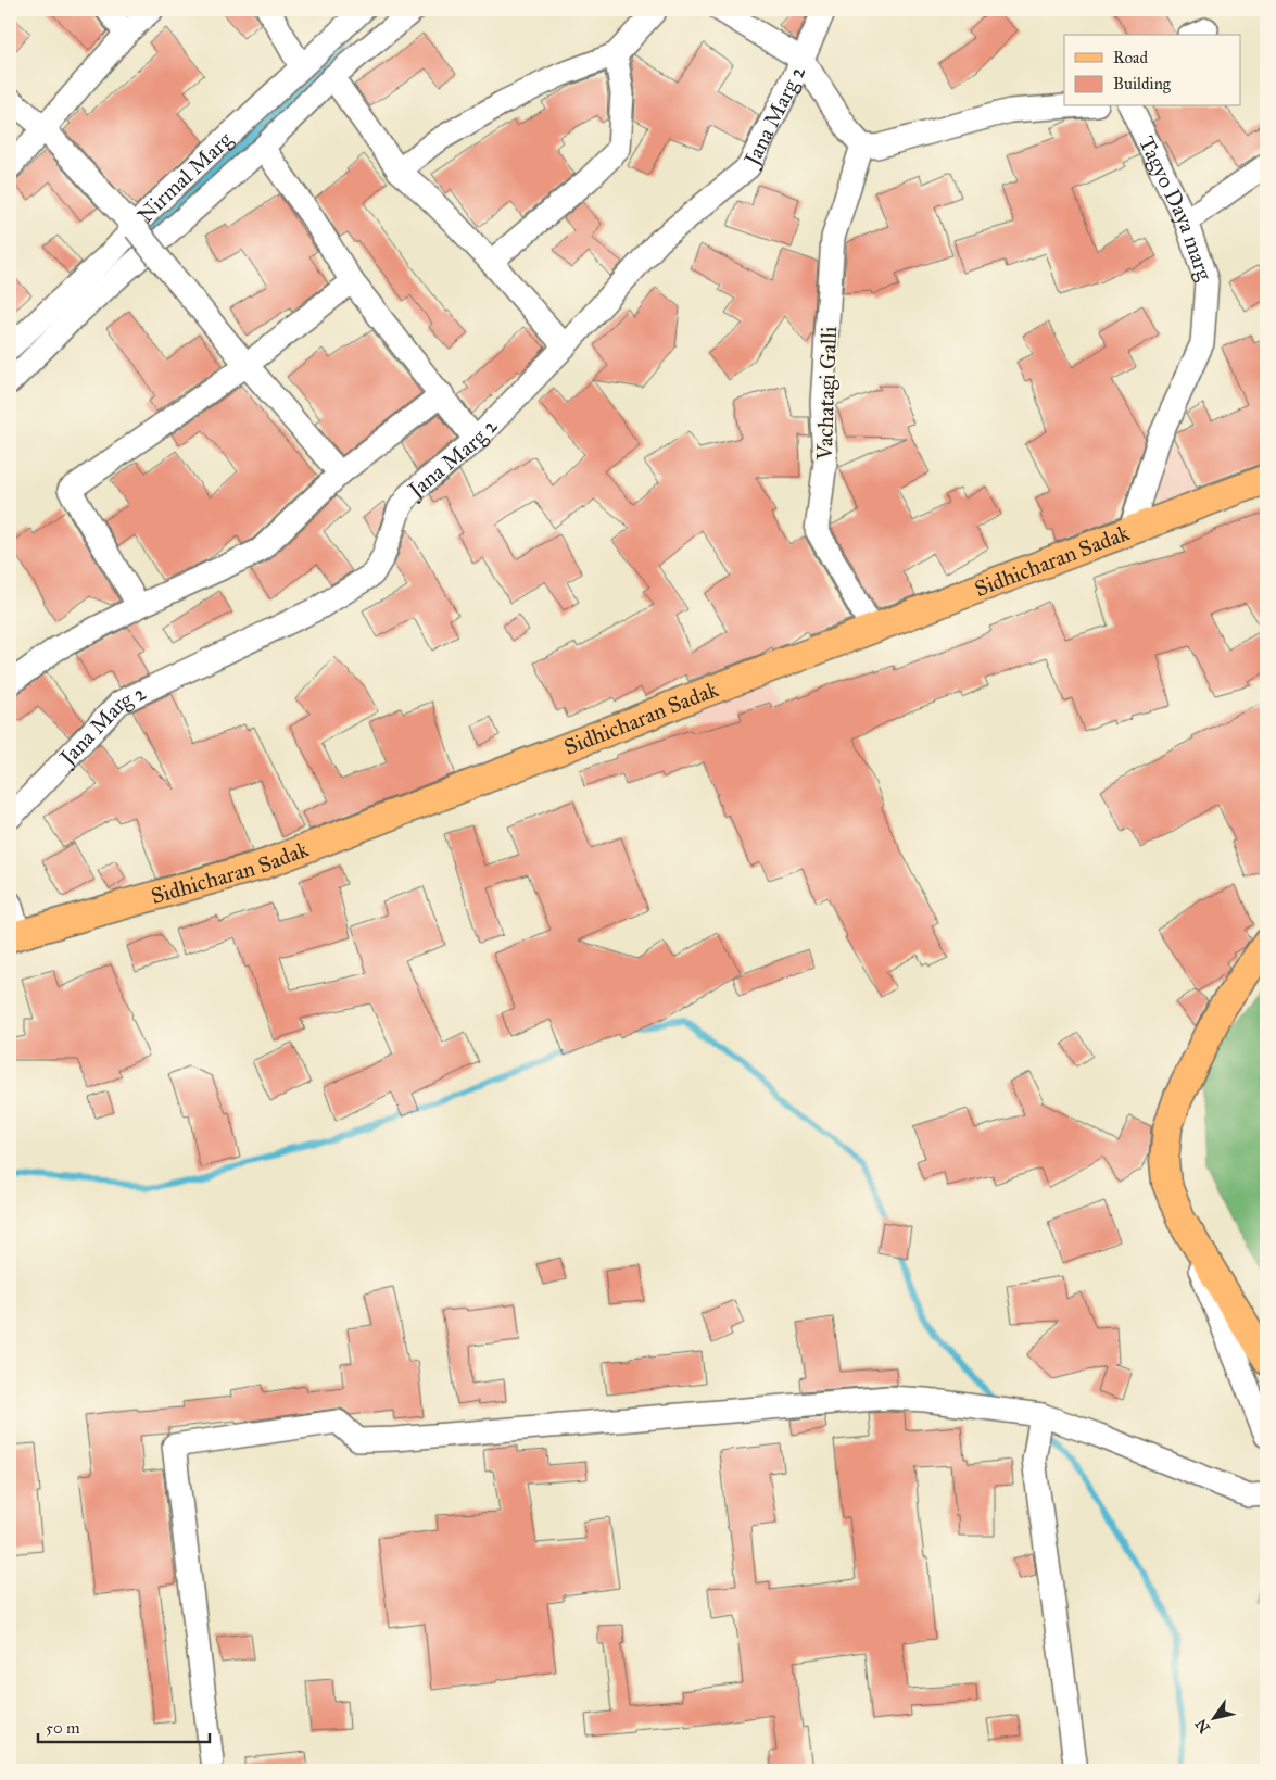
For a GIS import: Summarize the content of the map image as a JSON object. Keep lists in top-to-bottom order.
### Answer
{
  "streets": {
    "main road": ["Sidhicharan Sadak"],
    "street": [
      "Jana Marg 2",
      "Nirmal Marg",
      "Tagyo Daya marg",
      "Vachatagi Galli"
    ]
  },
  "crossings": [
    ["Tagyo Daya marg", "Sidhicharan Sadak"],
    ["Vachatagi Galli", "Sidhicharan Sadak"]
  ],
  "legend": ["Road", "Building"],
  "scale_bar": "50 m",
  "north": "bottom left"
}
